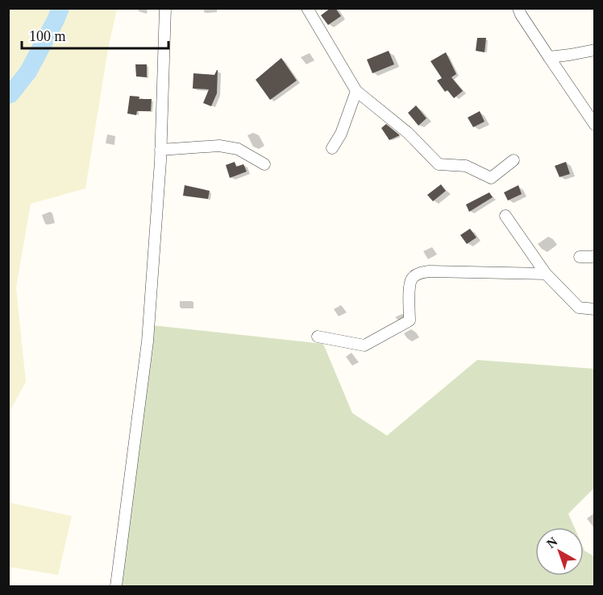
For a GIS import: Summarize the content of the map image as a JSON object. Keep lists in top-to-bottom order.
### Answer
{
  "scale_bar": "100 m",
  "north": "top left"
}
